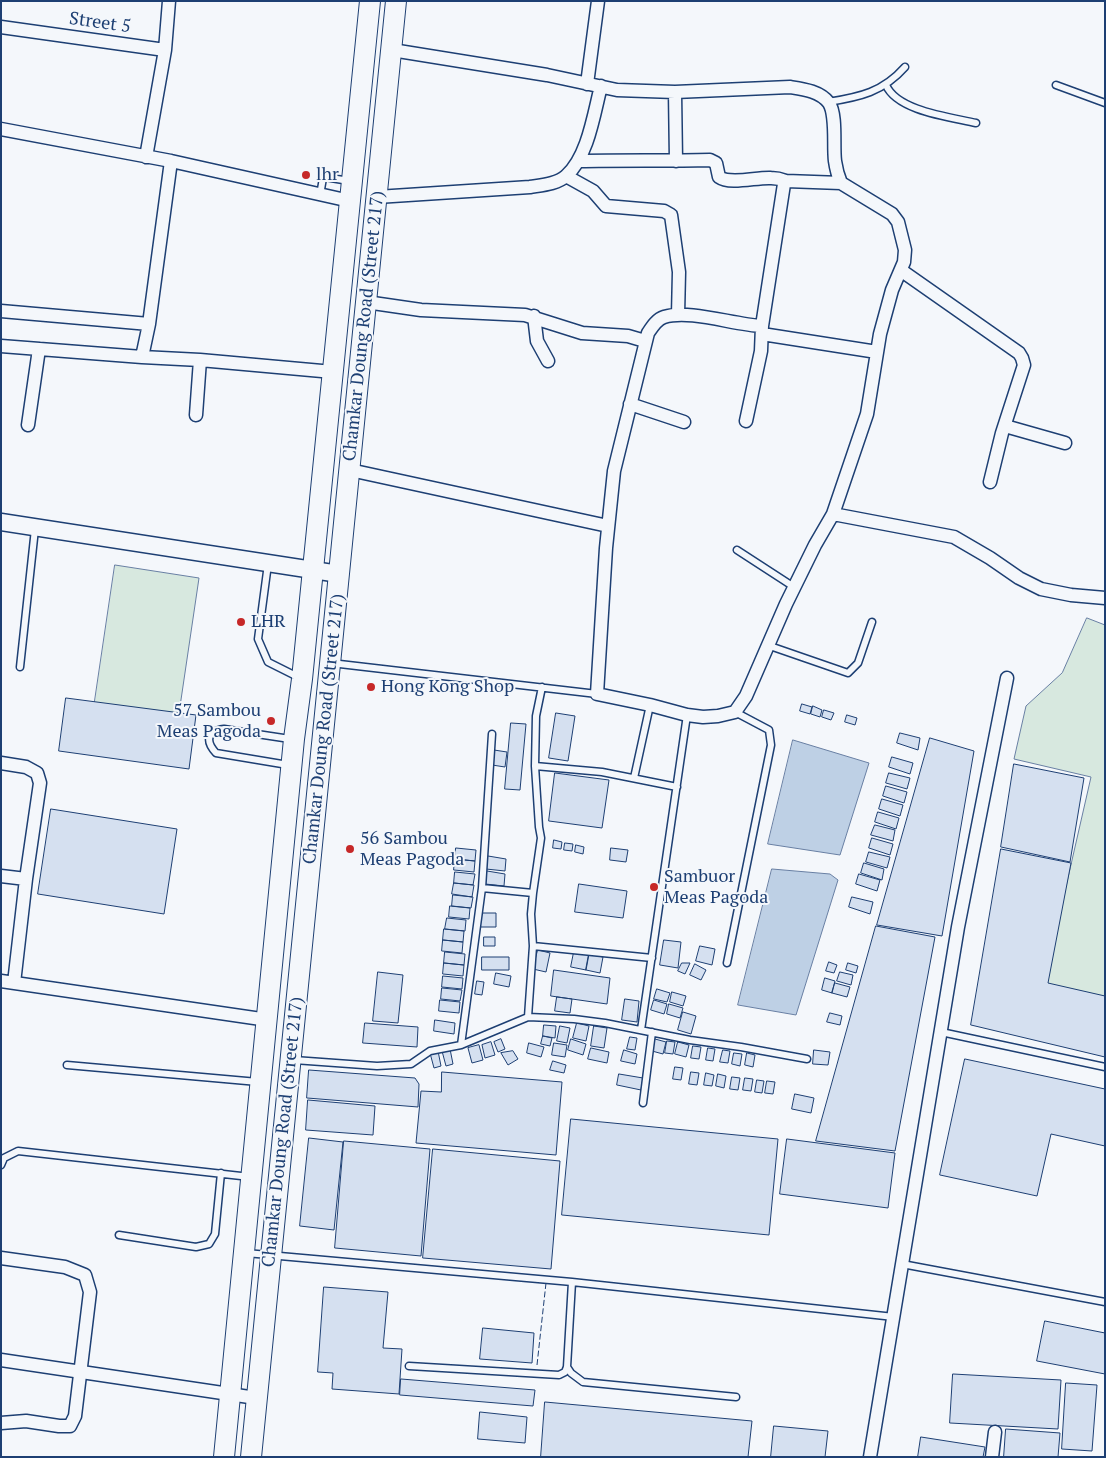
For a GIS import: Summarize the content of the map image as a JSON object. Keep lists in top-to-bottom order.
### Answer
{
  "streets": {
    "main road": ["Chamkar Doung Road (Street 217)"],
    "street": ["Street 5"]
  },
  "places": [
    "lhr",
    "LHR",
    "Hong Kong Shop",
    "57 Sambou Meas Pagoda",
    "56 Sambou Meas Pagoda",
    "Sambuor Meas Pagoda"
  ]
}
